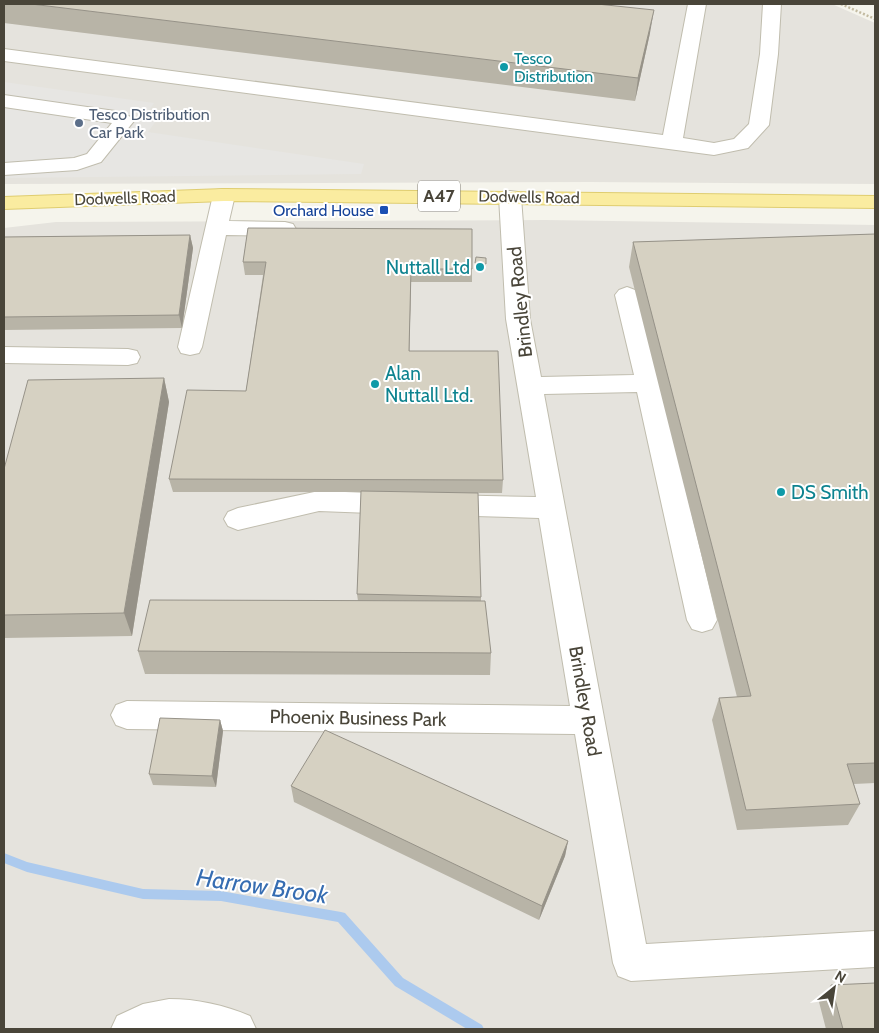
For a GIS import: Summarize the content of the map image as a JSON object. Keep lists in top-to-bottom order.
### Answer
{
  "streets": {
    "main road": ["A47", "Dodwells Road"],
    "street": ["Brindley Road", "Phoenix Business Park"]
  },
  "crossings": [
    ["Dodwells Road", "Brindley Road"],
    ["Brindley Road", "Phoenix Business Park"]
  ],
  "water": ["Harrow Brook"],
  "places": {
    "other": [
      "Tesco Distribution",
      "Tesco Distribution Car Park",
      "Nuttall Ltd",
      "Alan Nuttall Ltd.",
      "DS Smith"
    ],
    "transit": ["Orchard House"]
  },
  "north": "top right"
}
